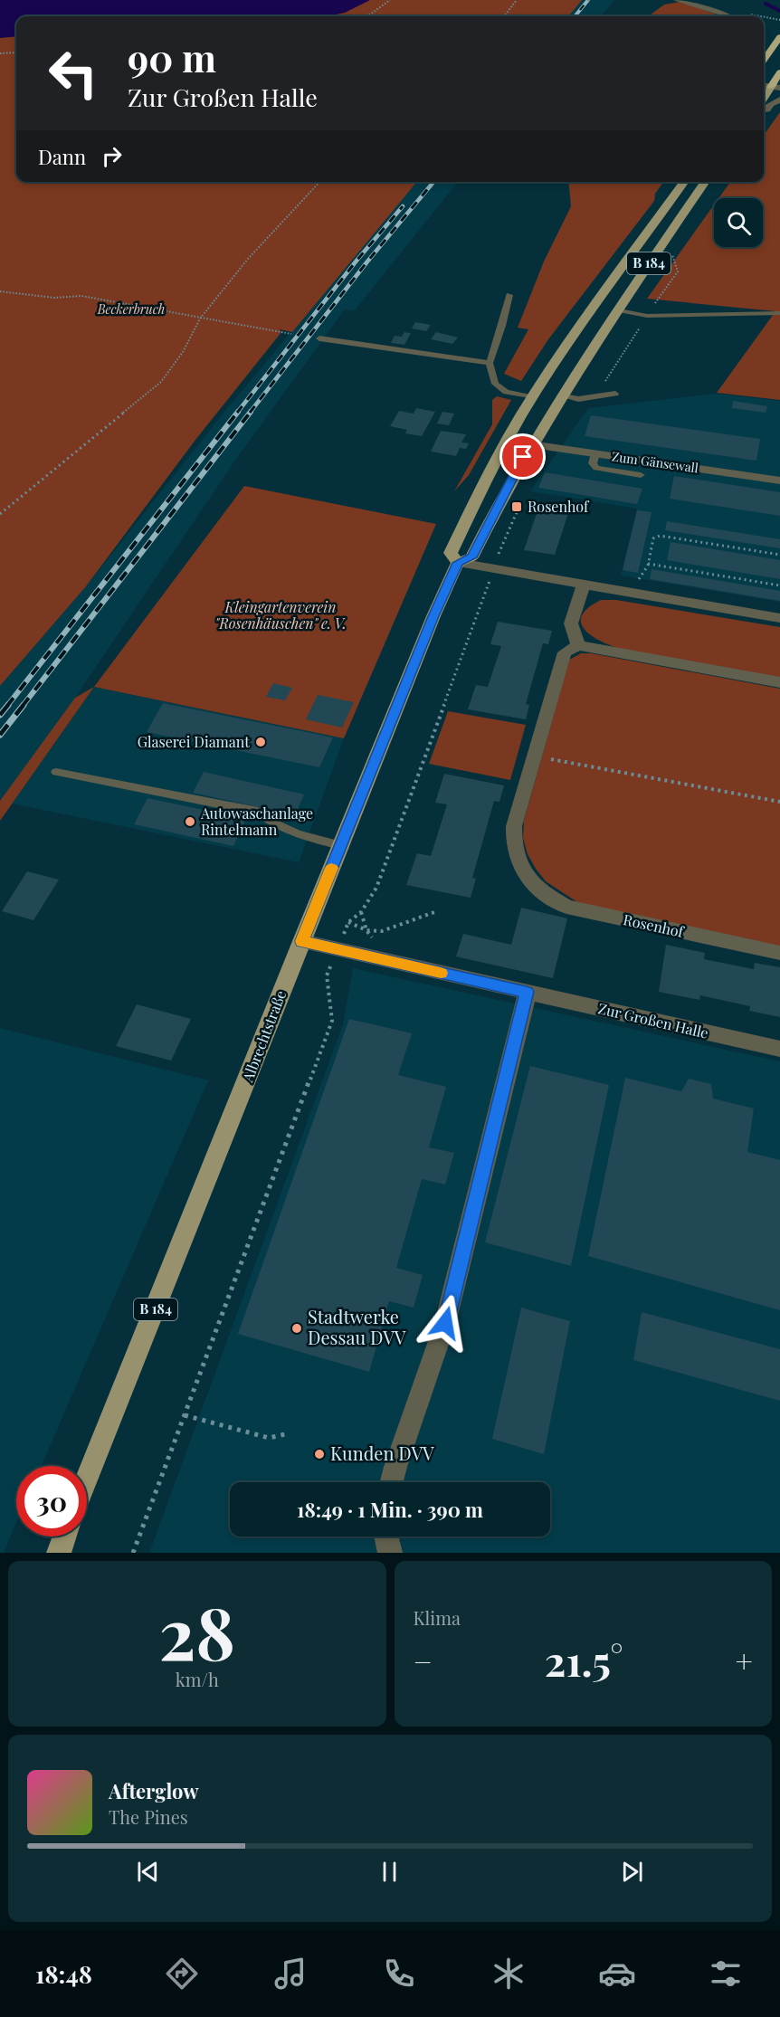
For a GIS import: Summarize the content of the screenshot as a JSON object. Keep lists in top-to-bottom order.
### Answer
{
  "streets": {
    "main road": ["B 184", "Albrechtstraße"],
    "street": ["Zum Gänsewall", "Rosenhof", "Zur Großen Halle"]
  },
  "crossings": [
    ["B 184", "Zum Gänsewall"],
    ["B 184", "Albrechtstraße"],
    ["Zum Gänsewall", "Albrechtstraße"],
    ["Zur Großen Halle", "Albrechtstraße"]
  ],
  "parks": ["Beckerbruch", "Kleingartenverein \"Rosenhäuschen\" e. V."],
  "places": {
    "transit": ["Rosenhof"],
    "other": [
      "Glaserei Diamant",
      "Autowaschanlage Rintelmann",
      "Stadtwerke Dessau DVV",
      "Kunden DVV"
    ]
  },
  "page": {
    "turn": ["90 m", "Zur Großen Halle"],
    "then": "Dann",
    "limit": "30",
    "trip": "18:49 · 1 Min. · 390 m",
    "tile": [
      ["28", "km/h"],
      "Klima"
    ],
    "heat": ["−", "21.5°", "+"],
    "song": ["Afterglow", "The Pines"],
    "tabs": "18:48"
  }
}
